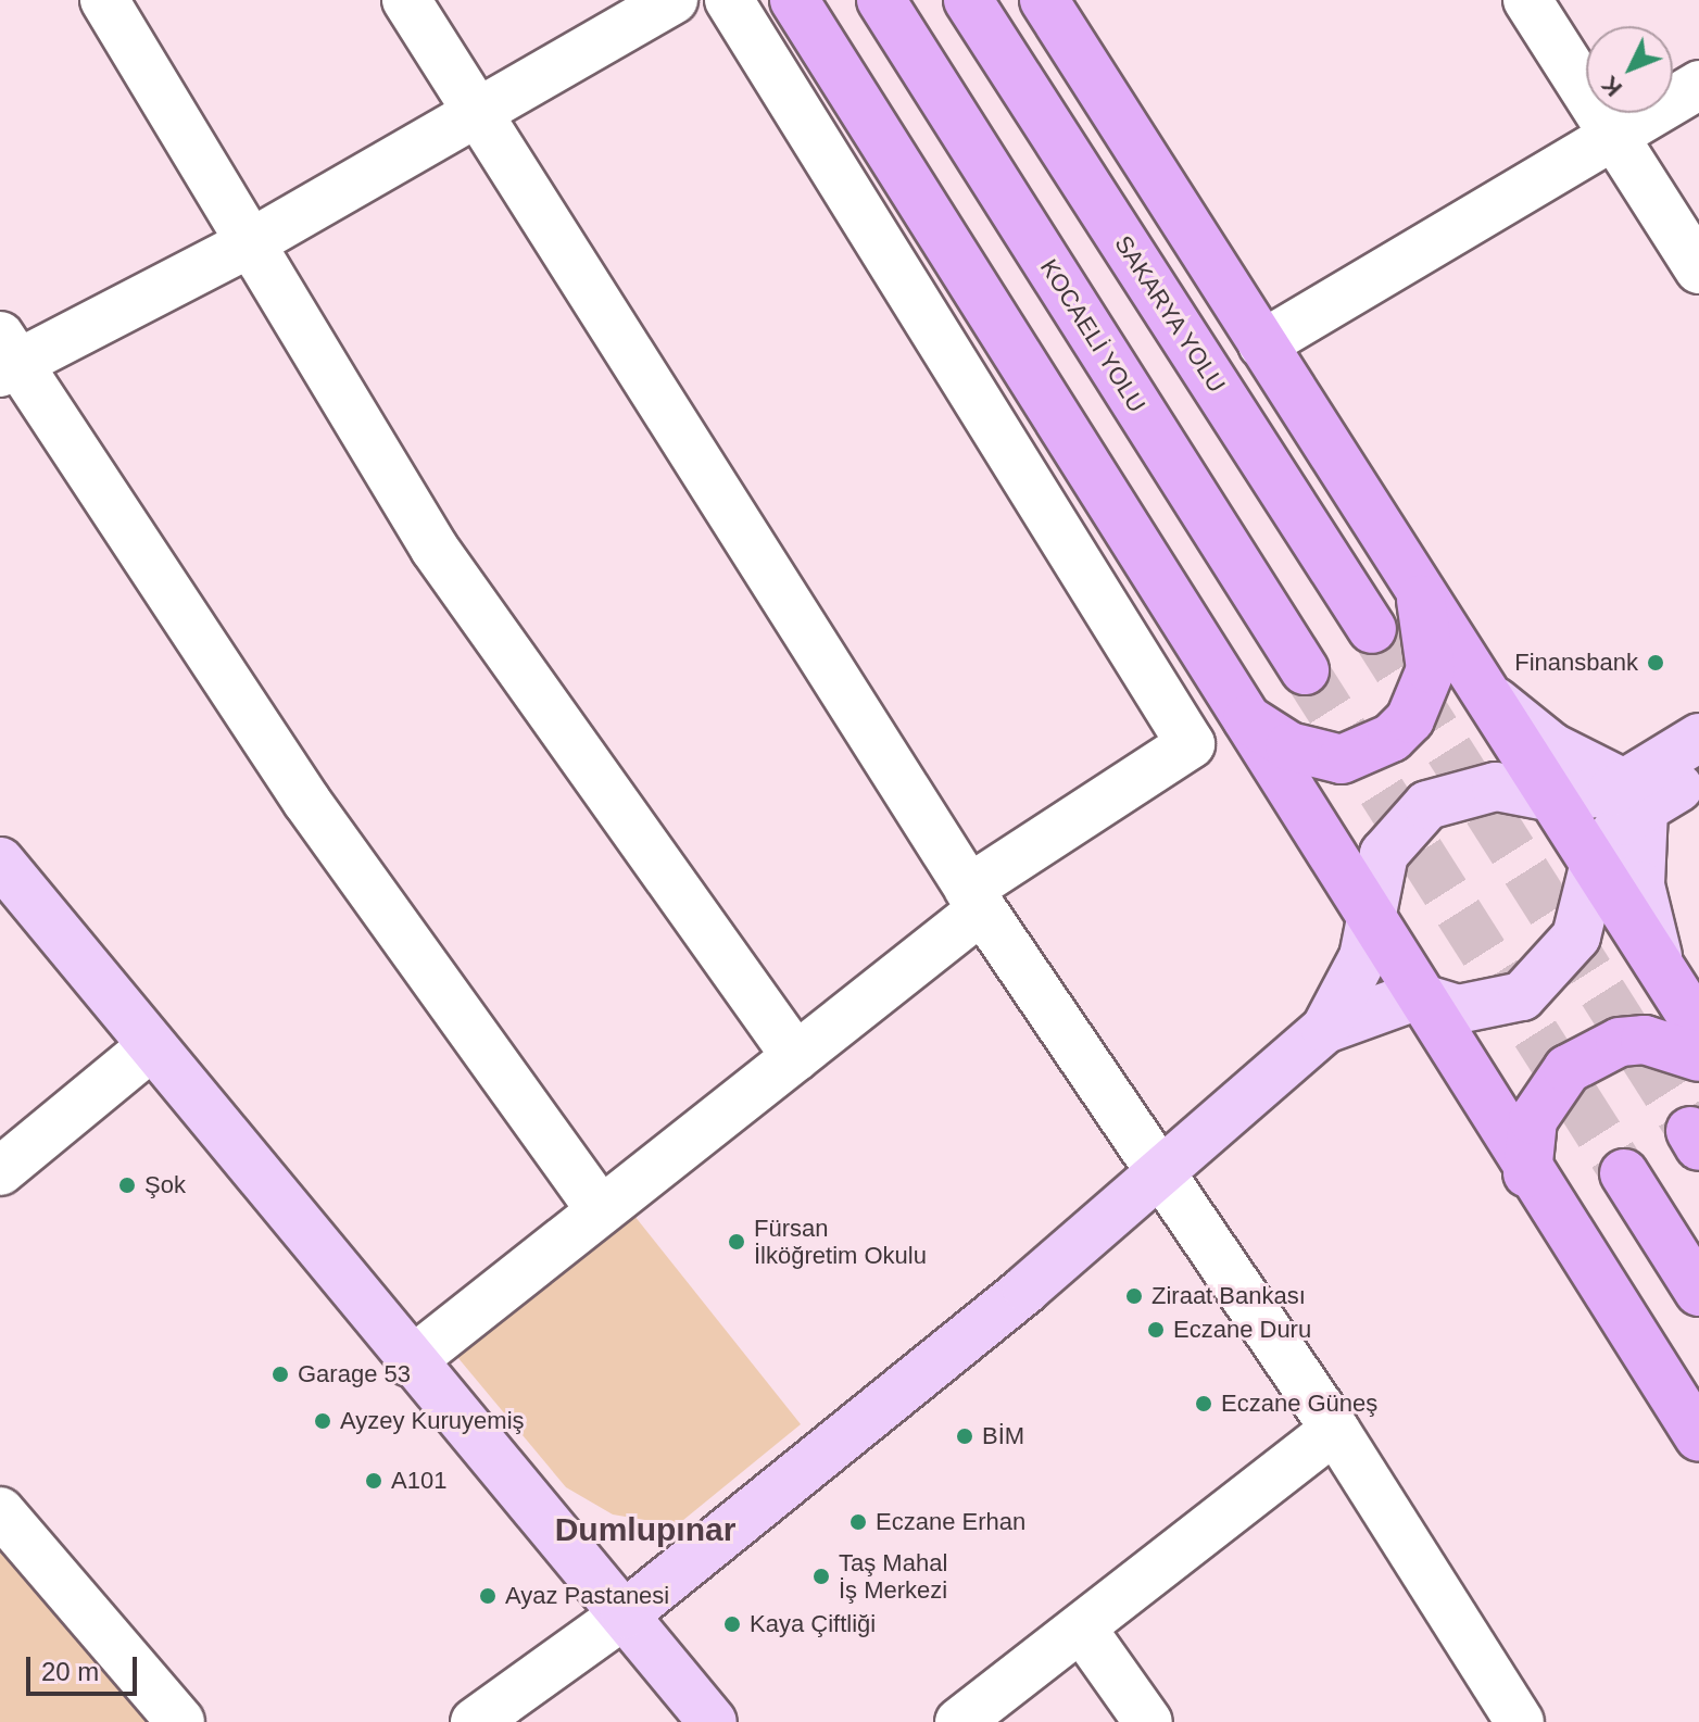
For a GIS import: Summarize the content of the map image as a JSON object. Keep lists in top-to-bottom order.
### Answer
{
  "streets": {
    "highway": ["SAKARYA YOLU", "KOCAELİ YOLU"]
  },
  "districts": ["Dumlupınar"],
  "places": [
    "Finansbank",
    "Şok",
    "Fürsan İlköğretim Okulu",
    "Ziraat Bankası",
    "Eczane Duru",
    "Garage 53",
    "Eczane Güneş",
    "Ayzey Kuruyemiş",
    "BİM",
    "A101",
    "Eczane Erhan",
    "Taş Mahal İş Merkezi",
    "Ayaz Pastanesi",
    "Kaya Çiftliği"
  ],
  "scale_bar": "20 m",
  "north": "bottom left"
}
